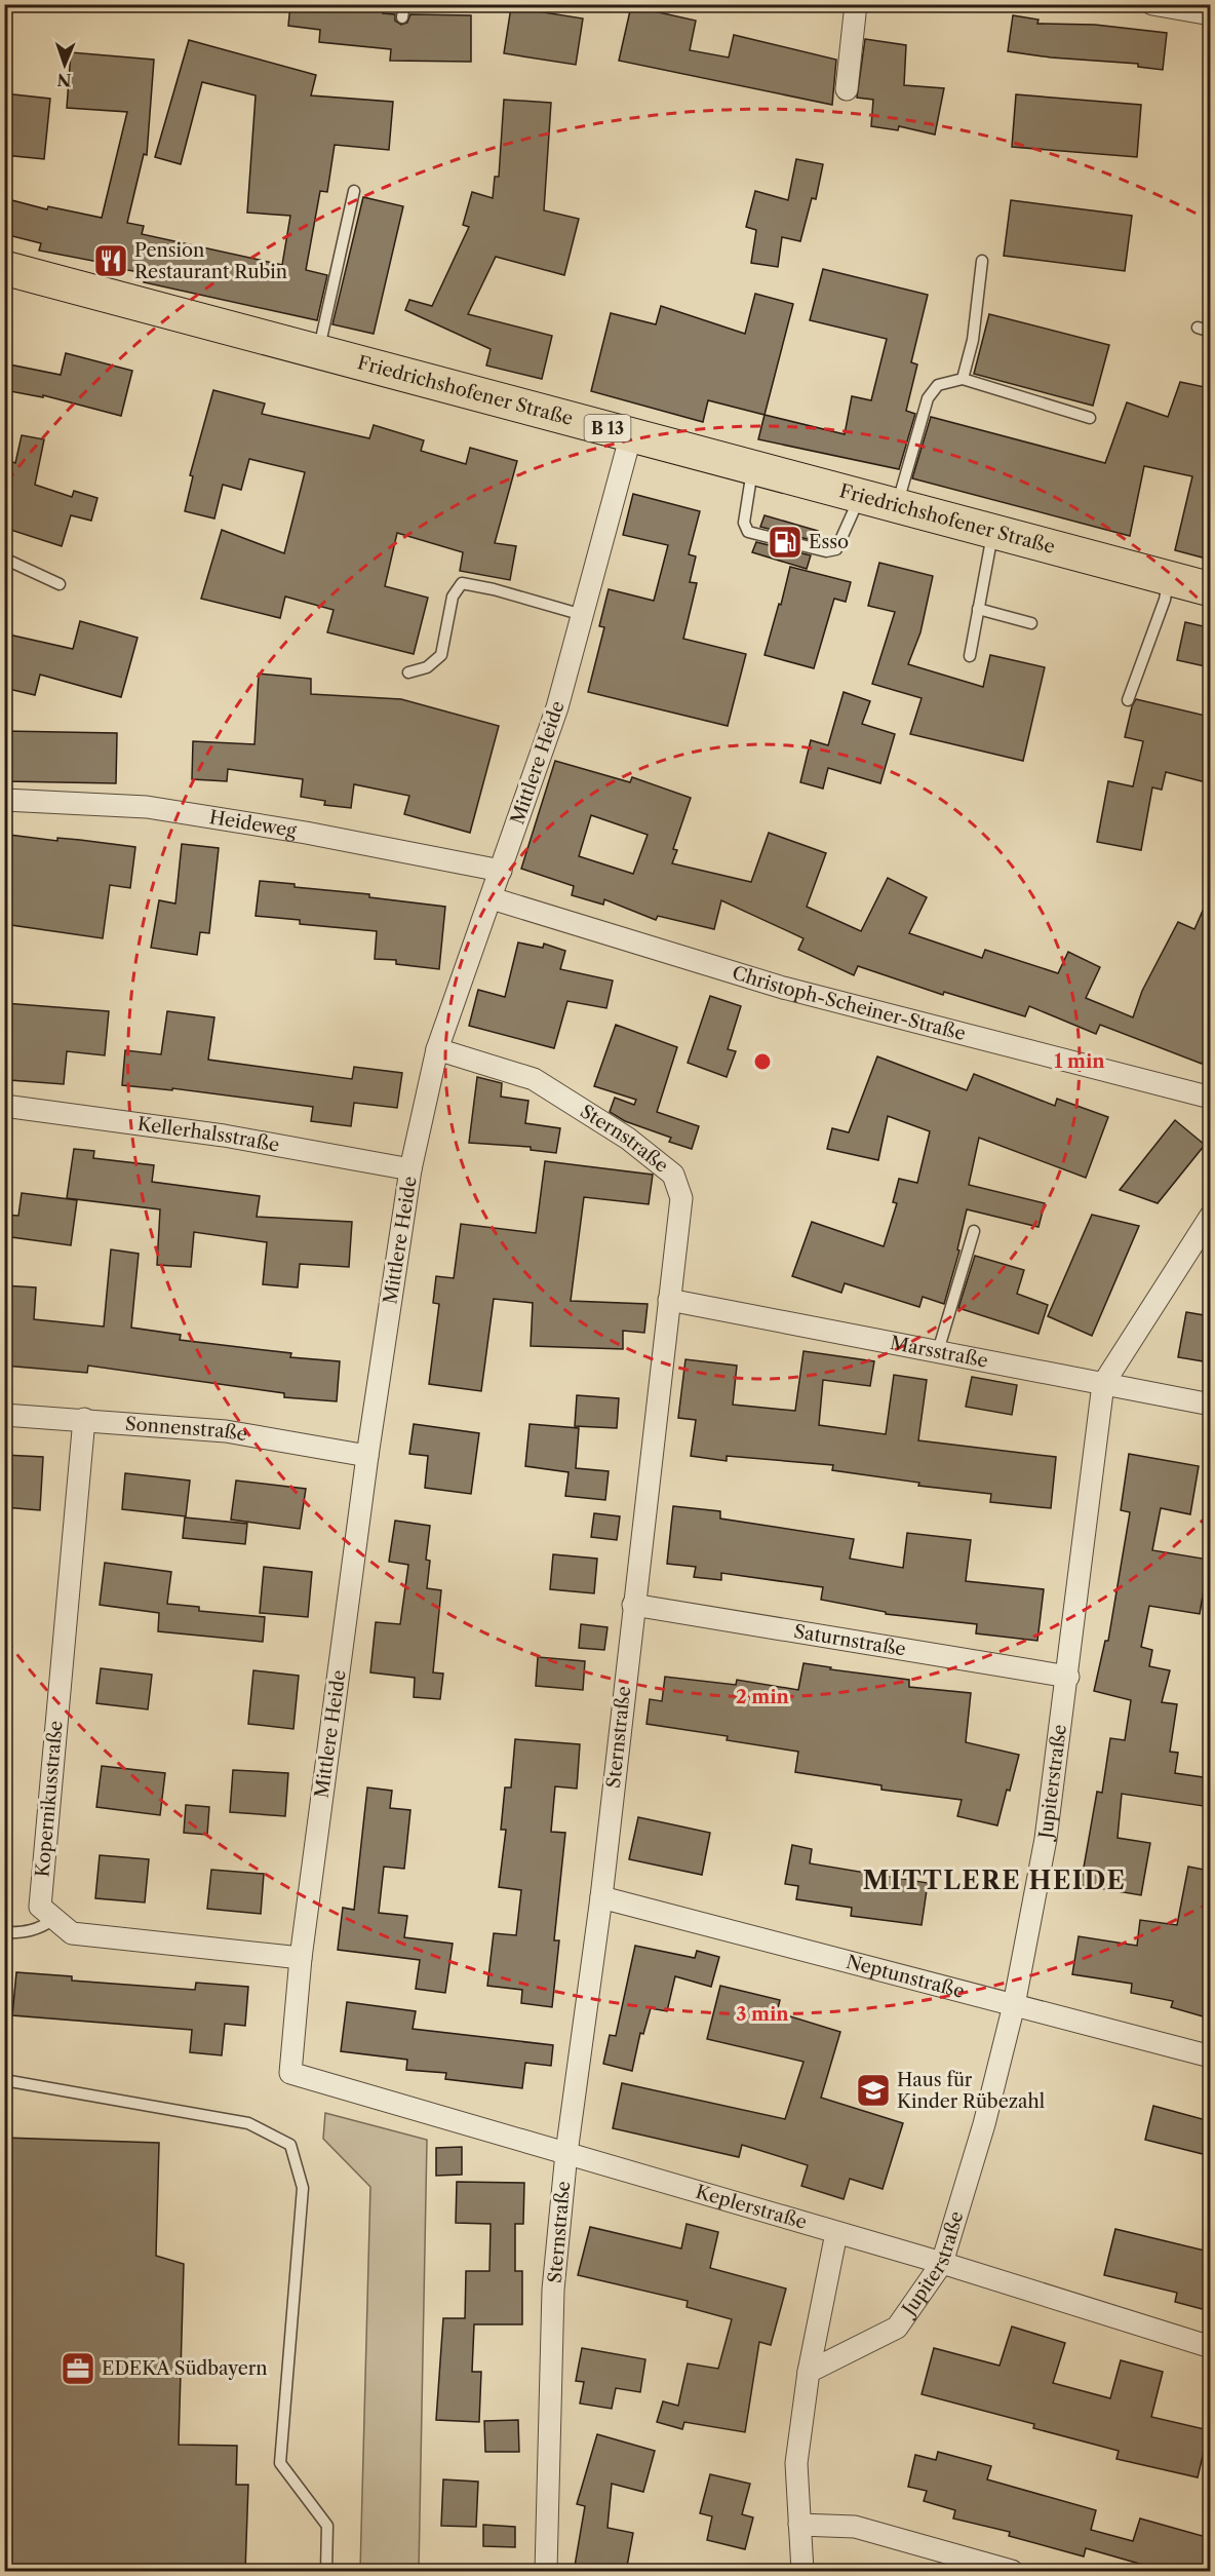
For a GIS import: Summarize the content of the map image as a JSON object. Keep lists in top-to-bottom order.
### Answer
{
  "streets": {
    "main road": ["Friedrichshofener Straße", "B 13"],
    "street": [
      "Mittlere Heide",
      "Heideweg",
      "Christoph-Scheiner-Straße",
      "Kellerhalsstraße",
      "Sternstraße",
      "Marsstraße",
      "Sonnenstraße",
      "Saturnstraße",
      "Jupiterstraße",
      "Kopernikusstraße",
      "Neptunstraße",
      "Keplerstraße"
    ]
  },
  "crossings": [
    ["Friedrichshofener Straße", "Mittlere Heide"],
    ["Mittlere Heide", "Heideweg"],
    ["Mittlere Heide", "Christoph-Scheiner-Straße"],
    ["Mittlere Heide", "Kellerhalsstraße"],
    ["Mittlere Heide", "Sternstraße"],
    ["Mittlere Heide", "Sonnenstraße"],
    ["Mittlere Heide", "Keplerstraße"],
    ["Sternstraße", "Marsstraße"],
    ["Sternstraße", "Saturnstraße"],
    ["Sternstraße", "Neptunstraße"],
    ["Sternstraße", "Keplerstraße"],
    ["Marsstraße", "Jupiterstraße"],
    ["Sonnenstraße", "Kopernikusstraße"],
    ["Saturnstraße", "Jupiterstraße"],
    ["Jupiterstraße", "Neptunstraße"],
    ["Jupiterstraße", "Keplerstraße"]
  ],
  "districts": ["MITTLERE HEIDE"],
  "places": {
    "restaurant": ["Pension Restaurant Rubin"],
    "fuel station": ["Esso"],
    "school or university": ["Haus für Kinder Rübezahl"],
    "office": ["EDEKA Südbayern"]
  },
  "north": "bottom",
  "rings": ["1 min", "2 min", "3 min"]
}
